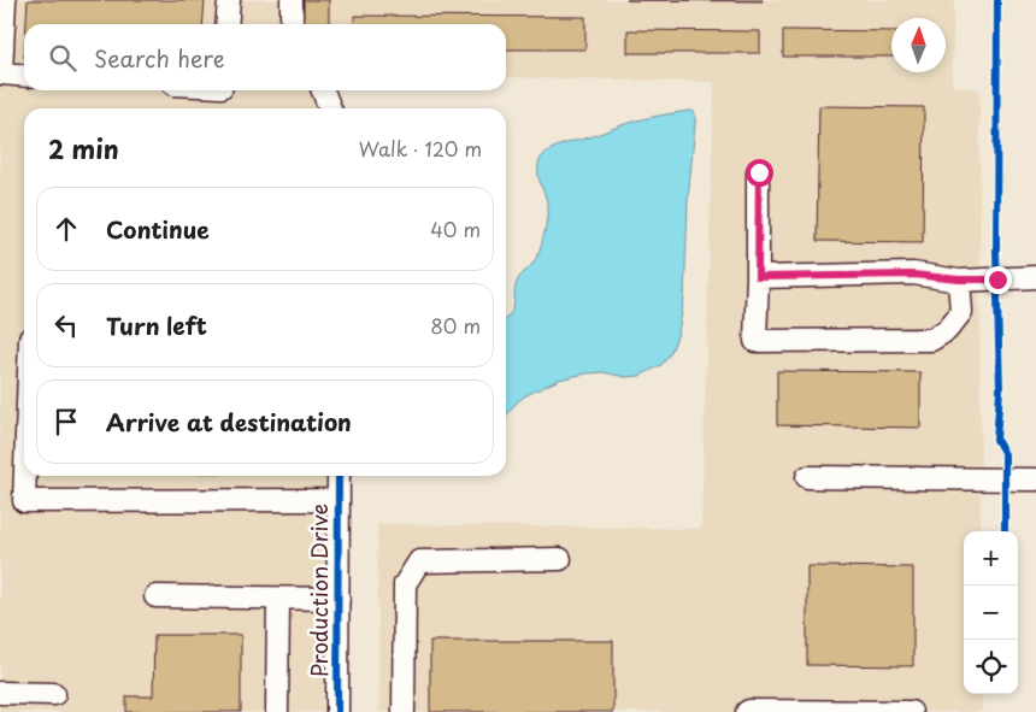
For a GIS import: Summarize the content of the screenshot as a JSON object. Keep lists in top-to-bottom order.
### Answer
{
  "streets": {
    "street": ["Production Drive"]
  },
  "north": "top",
  "page": {
    "search": "Search here",
    "heading": ["2 min", "Walk · 120 m"],
    "list": [
      ["Continue", "40 m"],
      ["Turn left", "80 m"],
      "Arrive at destination"
    ],
    "map_buttons": ["+", "−"]
  }
}
